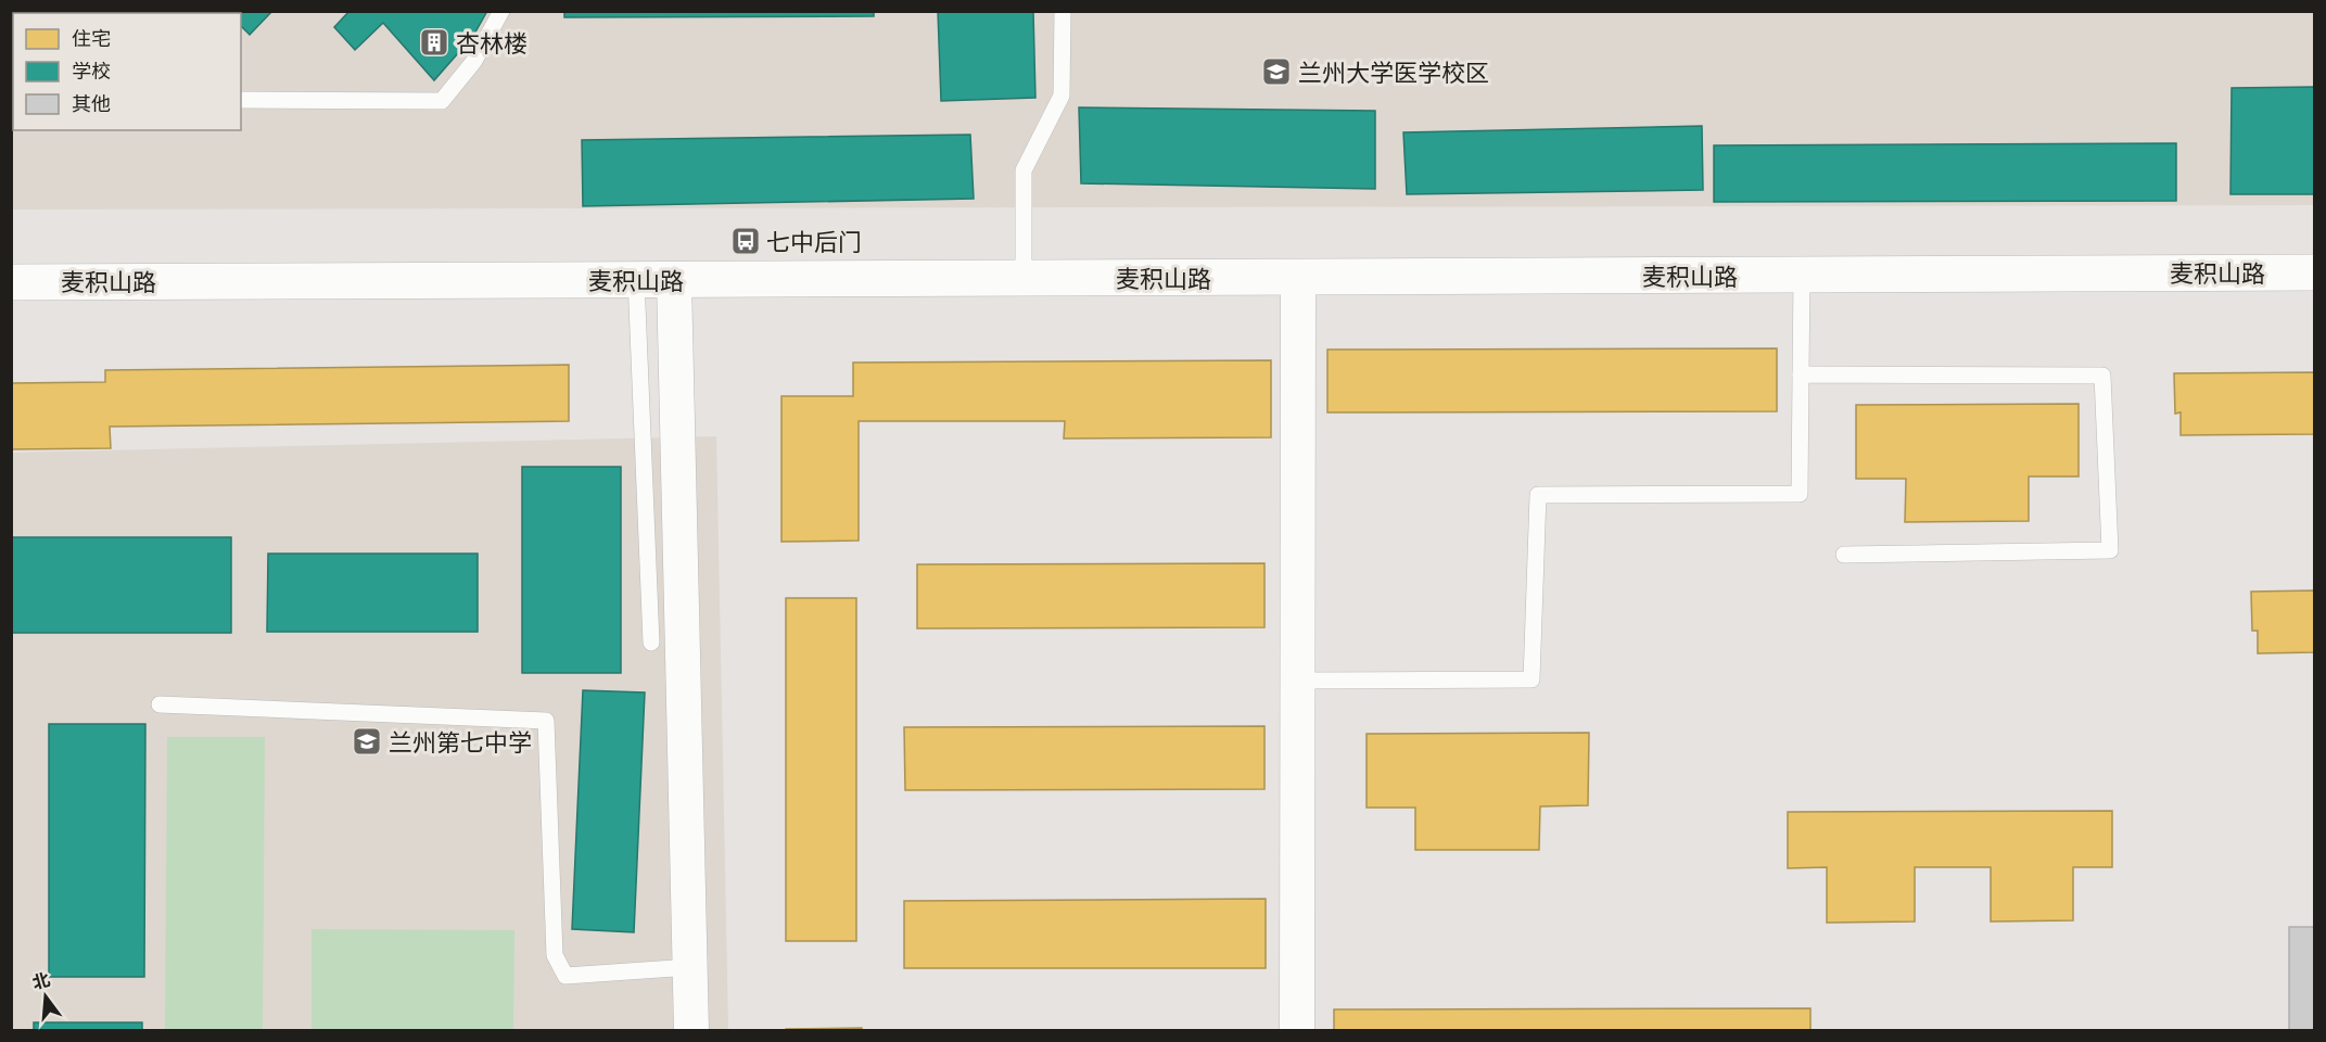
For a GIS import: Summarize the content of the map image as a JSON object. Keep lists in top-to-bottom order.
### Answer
{
  "streets": {
    "street": ["麦积山路"]
  },
  "places": {
    "building": ["杏林楼"],
    "school or university": ["兰州大学医学校区", "兰州第七中学"],
    "bus stop": ["七中后门"]
  },
  "legend": ["住宅", "学校", "其他"],
  "north": "top"
}
